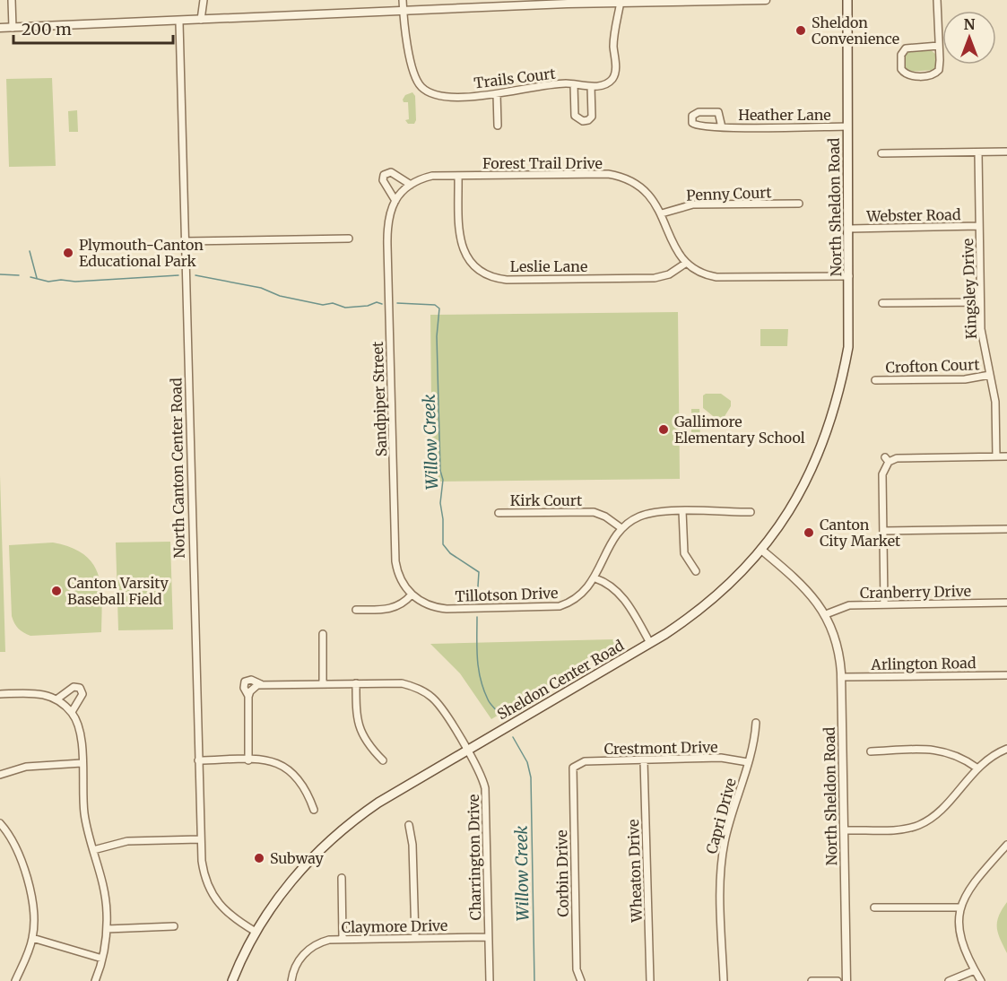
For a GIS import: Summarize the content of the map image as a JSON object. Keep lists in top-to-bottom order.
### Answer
{
  "streets": {
    "main road": ["North Sheldon Road", "Sheldon Center Road"],
    "street": [
      "Trails Court",
      "Heather Lane",
      "Forest Trail Drive",
      "Penny Court",
      "Webster Road",
      "Leslie Lane",
      "Kingsley Drive",
      "Crofton Court",
      "Sandpiper Street",
      "North Canton Center Road",
      "Kirk Court",
      "Cranberry Drive",
      "Tillotson Drive",
      "Arlington Road",
      "Crestmont Drive",
      "Capri Drive",
      "Charrington Drive",
      "Wheaton Drive",
      "Corbin Drive",
      "Claymore Drive"
    ]
  },
  "crossings": [
    ["Heather Lane", "North Sheldon Road"],
    ["Forest Trail Drive", "Penny Court"],
    ["Forest Trail Drive", "Leslie Lane"],
    ["Forest Trail Drive", "Sandpiper Street"],
    ["North Sheldon Road", "Webster Road"],
    ["North Sheldon Road", "Cranberry Drive"],
    ["North Sheldon Road", "Arlington Road"],
    ["North Sheldon Road", "Sheldon Center Road"],
    ["Webster Road", "Kingsley Drive"],
    ["Kingsley Drive", "Crofton Court"],
    ["Sandpiper Street", "Tillotson Drive"],
    ["North Canton Center Road", "Sheldon Center Road"],
    ["Kirk Court", "Tillotson Drive"],
    ["Sheldon Center Road", "Charrington Drive"],
    ["Crestmont Drive", "Capri Drive"],
    ["Crestmont Drive", "Wheaton Drive"],
    ["Crestmont Drive", "Corbin Drive"],
    ["Charrington Drive", "Claymore Drive"]
  ],
  "water": ["Willow Creek"],
  "places": [
    "Sheldon Convenience",
    "Plymouth-Canton Educational Park",
    "Gallimore Elementary School",
    "Canton City Market",
    "Canton Varsity Baseball Field",
    "Subway"
  ],
  "scale_bar": "200 m",
  "north": "top"
}
